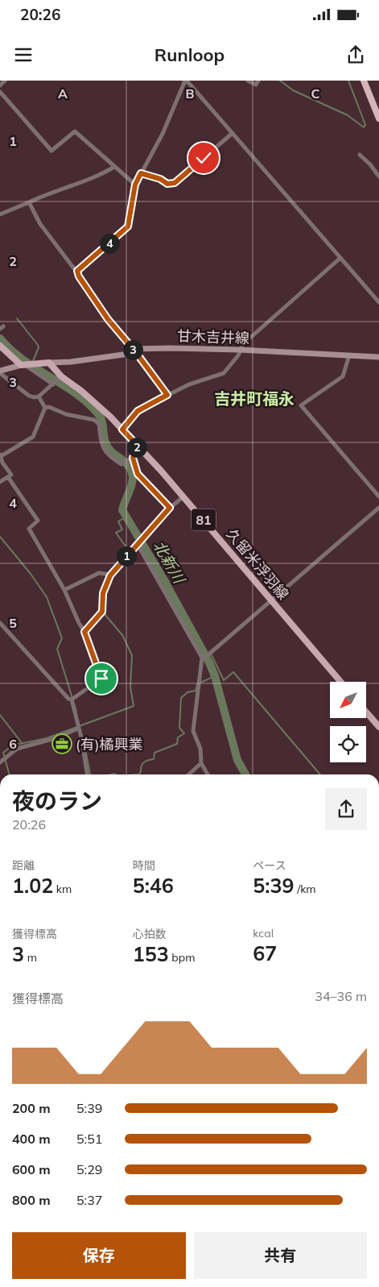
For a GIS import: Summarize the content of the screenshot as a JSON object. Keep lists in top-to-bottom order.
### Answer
{
  "streets": {
    "main road": ["甘木吉井線", "81", "久留米浮羽線"]
  },
  "crossings": [
    ["甘木吉井線", "久留米浮羽線"]
  ],
  "districts": ["吉井町福永"],
  "water": ["北新川"],
  "places": {
    "office": ["(有)橘興業"]
  },
  "north": "bottom left",
  "page": {
    "status": "20:26",
    "header": "Runloop",
    "pins": [
      "4",
      "3",
      "2",
      "1"
    ],
    "heading": ["夜のラン", "20:26"],
    "stats": [
      ["距離", "1.02 km"],
      ["時間", "5:46"],
      ["ペース", "5:39 /km"],
      ["獲得標高", "3 m"],
      ["心拍数", "153 bpm"],
      ["kcal", "67"]
    ],
    "chart": ["獲得標高", "34–36 m"],
    "list": [
      {
        "name": "200 m",
        "note": "5:39"
      },
      {
        "name": "400 m",
        "note": "5:51"
      },
      {
        "name": "600 m",
        "note": "5:29"
      },
      {
        "name": "800 m",
        "note": "5:37"
      }
    ],
    "buttons": ["保存", "共有"]
  },
  "grid": {
    "columns": ["A", "B", "C"],
    "rows": [
      "1",
      "2",
      "3",
      "4",
      "5",
      "6"
    ]
  }
}
